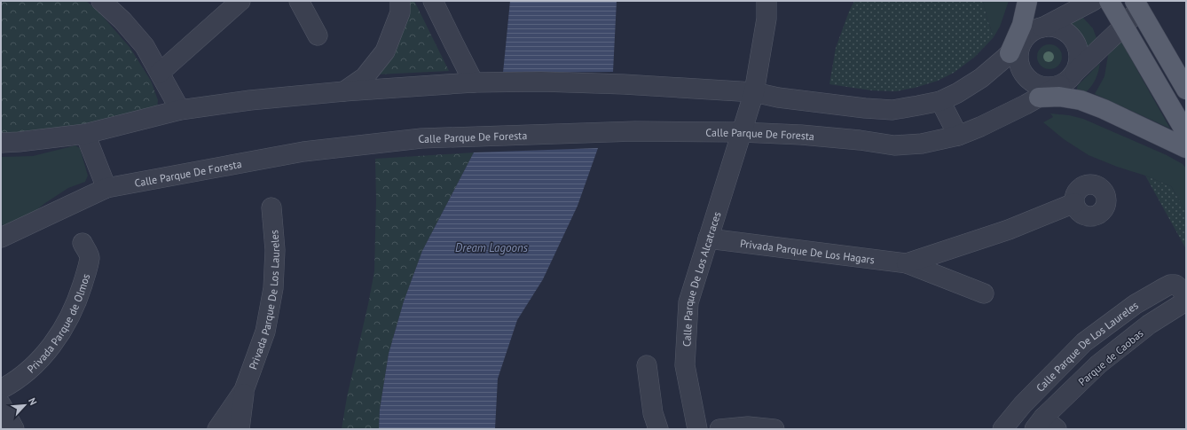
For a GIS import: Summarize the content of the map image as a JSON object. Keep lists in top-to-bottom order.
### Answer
{
  "streets": {
    "street": [
      "Calle Parque De Foresta",
      "Privada Parque De Los Hagars",
      "Calle Parque De Los Alcatraces",
      "Privada Parque De Los Laureles",
      "Privada Parque de Olmos",
      "Calle Parque De Los Laureles",
      "Parque de Caobas"
    ]
  },
  "crossings": [
    ["Calle Parque De Foresta", "Calle Parque De Los Alcatraces"],
    ["Privada Parque De Los Hagars", "Calle Parque De Los Alcatraces"],
    ["Calle Parque De Los Laureles", "Parque de Caobas"]
  ],
  "water": ["Dream Lagoons"],
  "north": "top right"
}
